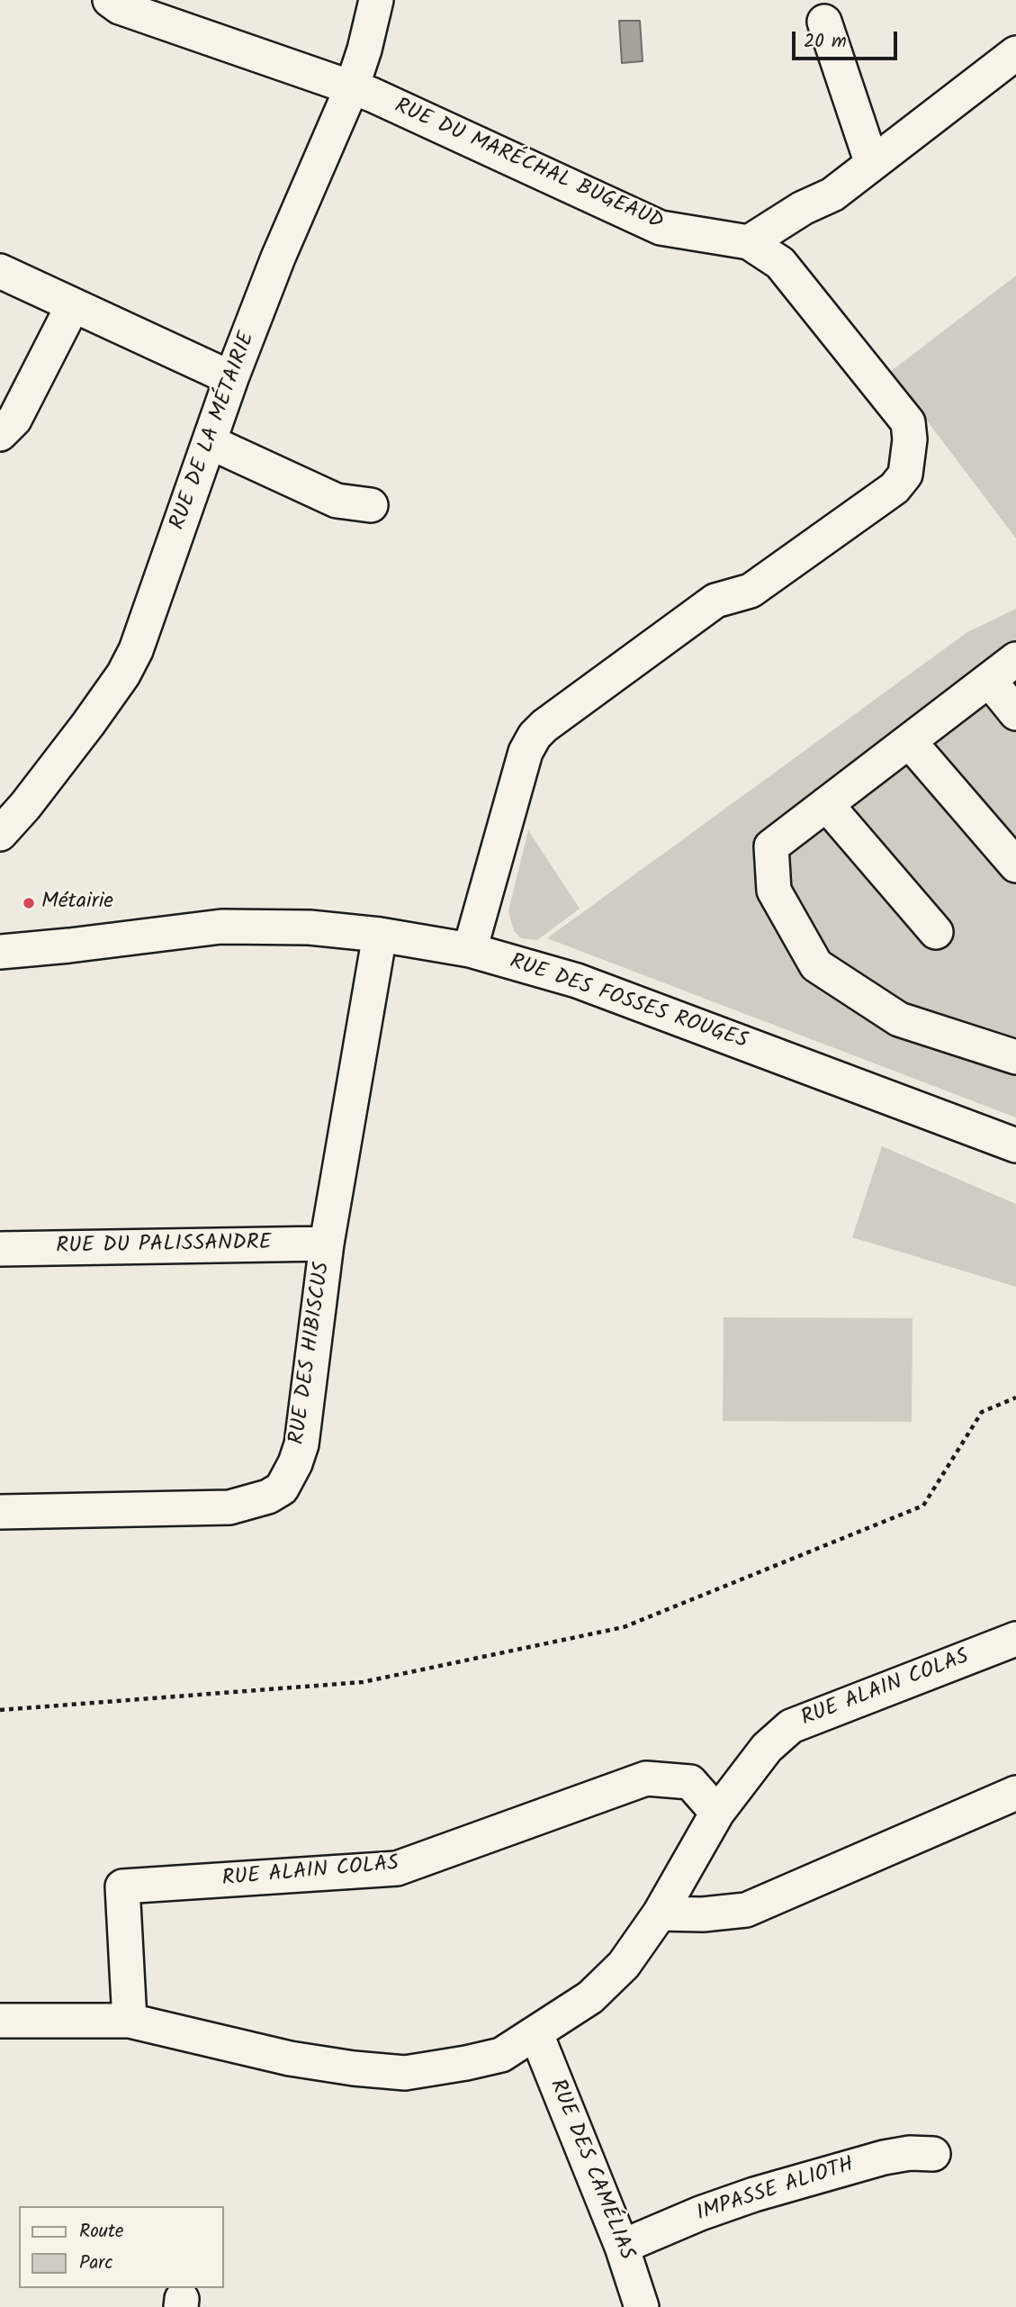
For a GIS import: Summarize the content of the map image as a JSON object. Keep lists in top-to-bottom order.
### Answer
{
  "streets": {
    "street": [
      "RUE DU MARÉCHAL BUGEAUD",
      "RUE DE LA MÉTAIRIE",
      "RUE DES FOSSES ROUGES",
      "RUE DU PALISSANDRE",
      "RUE DES HIBISCUS",
      "RUE ALAIN COLAS",
      "RUE DES CAMÉLIAS",
      "IMPASSE ALIOTH"
    ]
  },
  "crossings": [
    ["RUE DU MARÉCHAL BUGEAUD", "RUE DE LA MÉTAIRIE"],
    ["RUE DES FOSSES ROUGES", "RUE DES HIBISCUS"],
    ["RUE DU PALISSANDRE", "RUE DES HIBISCUS"],
    ["RUE ALAIN COLAS", "RUE DES CAMÉLIAS"],
    ["RUE DES CAMÉLIAS", "IMPASSE ALIOTH"]
  ],
  "places": ["Métairie"],
  "legend": ["Route", "Parc"],
  "scale_bar": "20 m"
}
